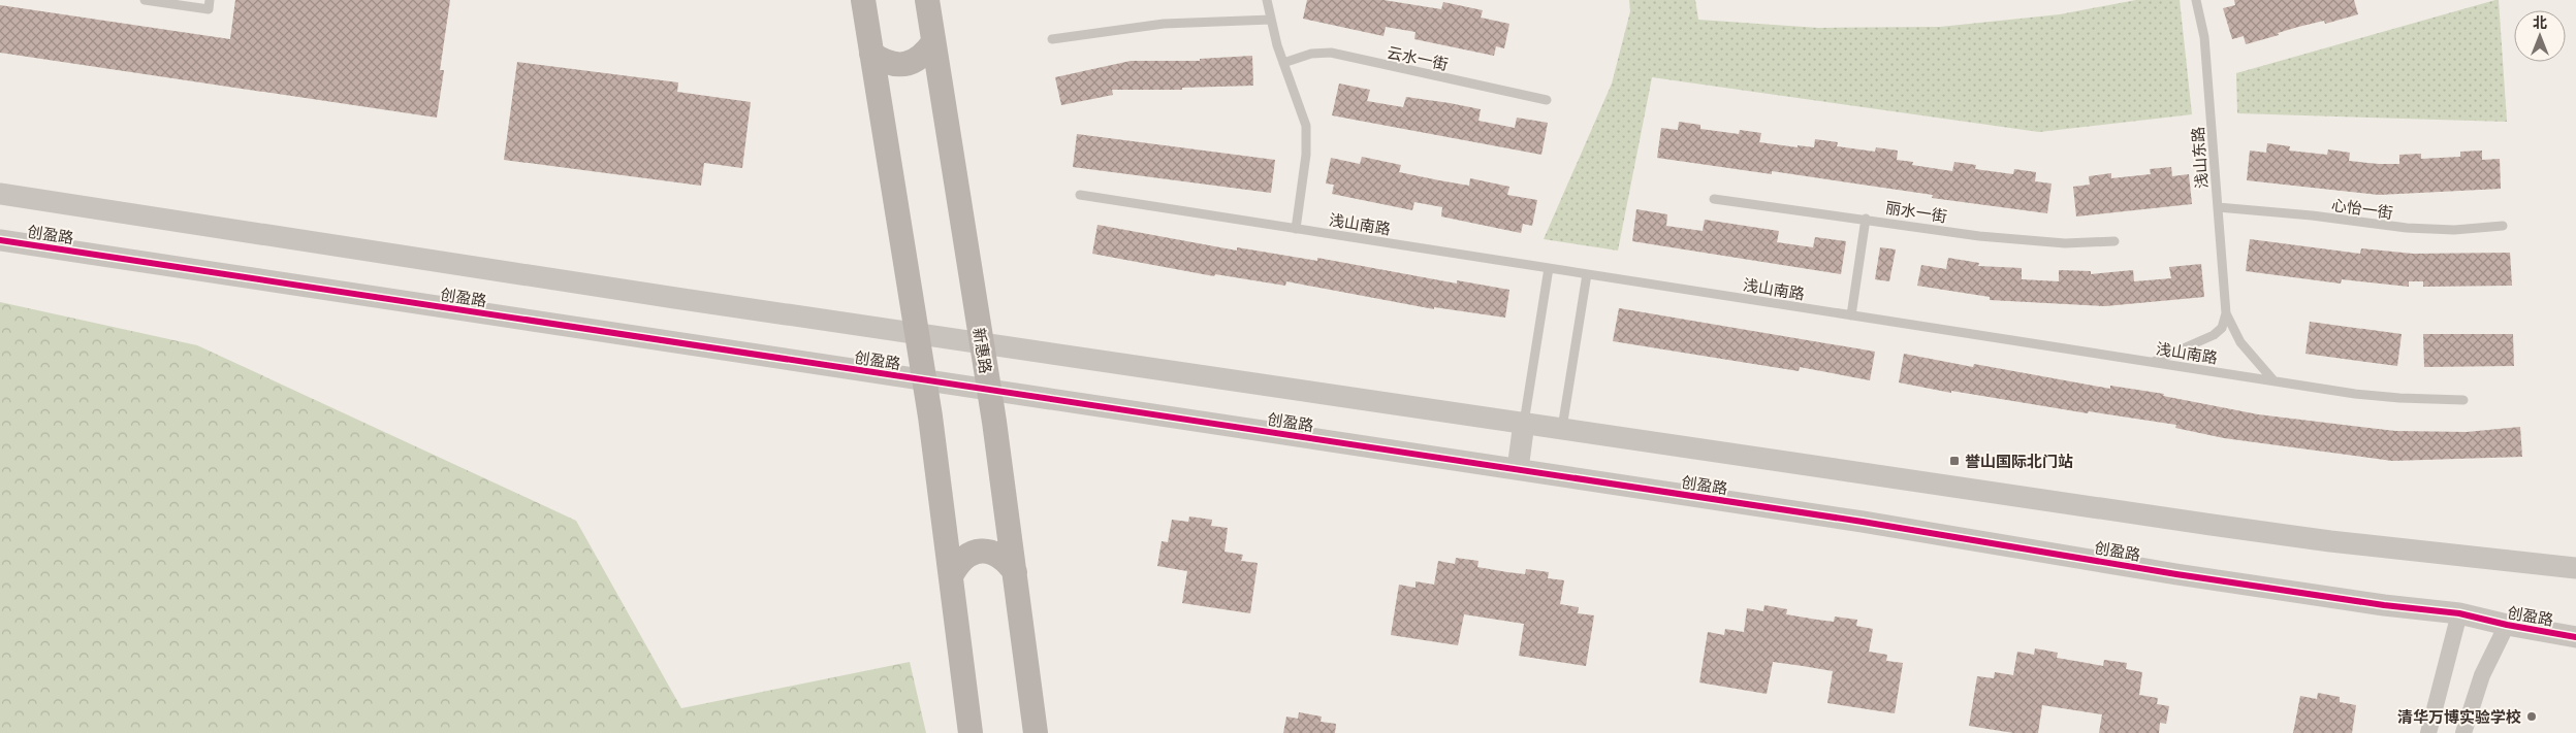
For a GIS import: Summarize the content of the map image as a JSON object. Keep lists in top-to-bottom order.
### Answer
{
  "streets": {
    "main road": ["新惠路"],
    "street": ["创盈路"],
    "lane": [
      "云水一街",
      "浅山东路",
      "心怡一街",
      "丽水一街",
      "浅山南路"
    ]
  },
  "crossings": [
    ["浅山东路", "心怡一街"],
    ["浅山东路", "浅山南路"],
    ["创盈路", "新惠路"]
  ],
  "places": {
    "transit": ["誉山国际北门站"],
    "other": ["清华万博实验学校"]
  },
  "north": "top"
}
